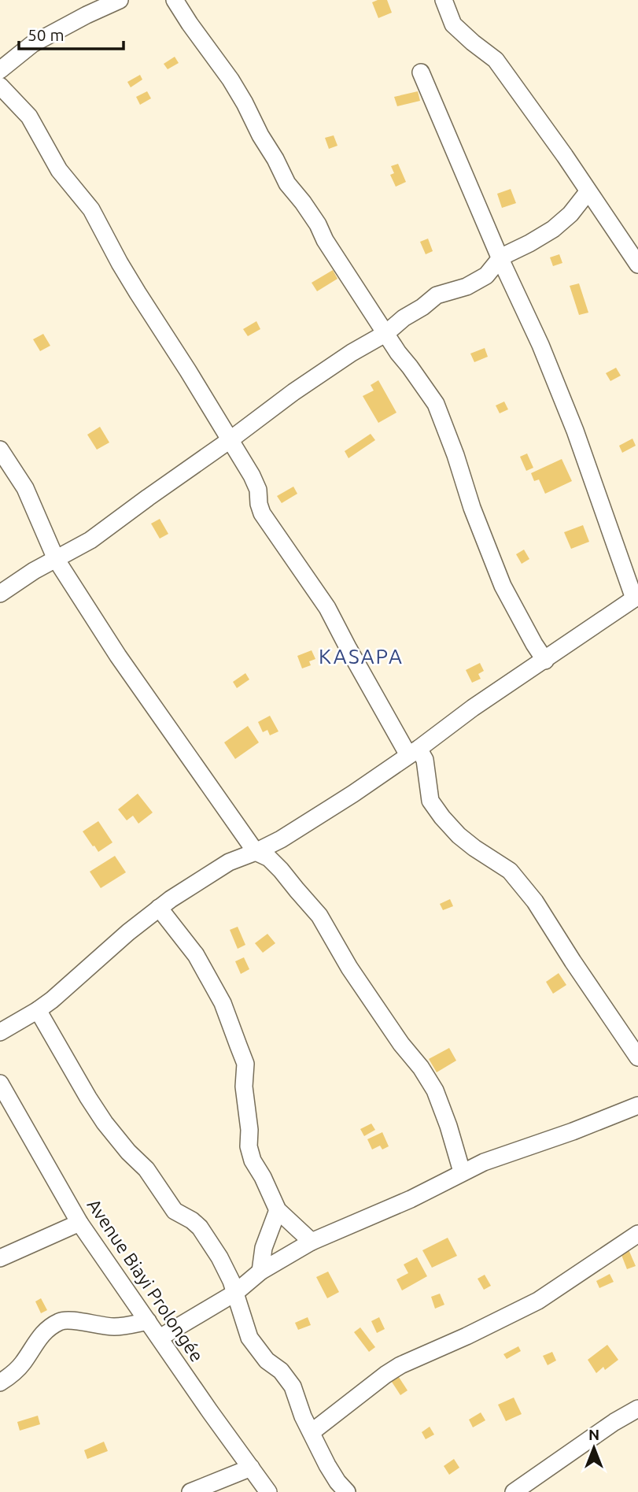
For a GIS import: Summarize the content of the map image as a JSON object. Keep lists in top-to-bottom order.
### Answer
{
  "streets": {
    "street": ["Avenue Biayi Prolongée"]
  },
  "districts": ["KASAPA"],
  "scale_bar": "50 m",
  "north": "top"
}
